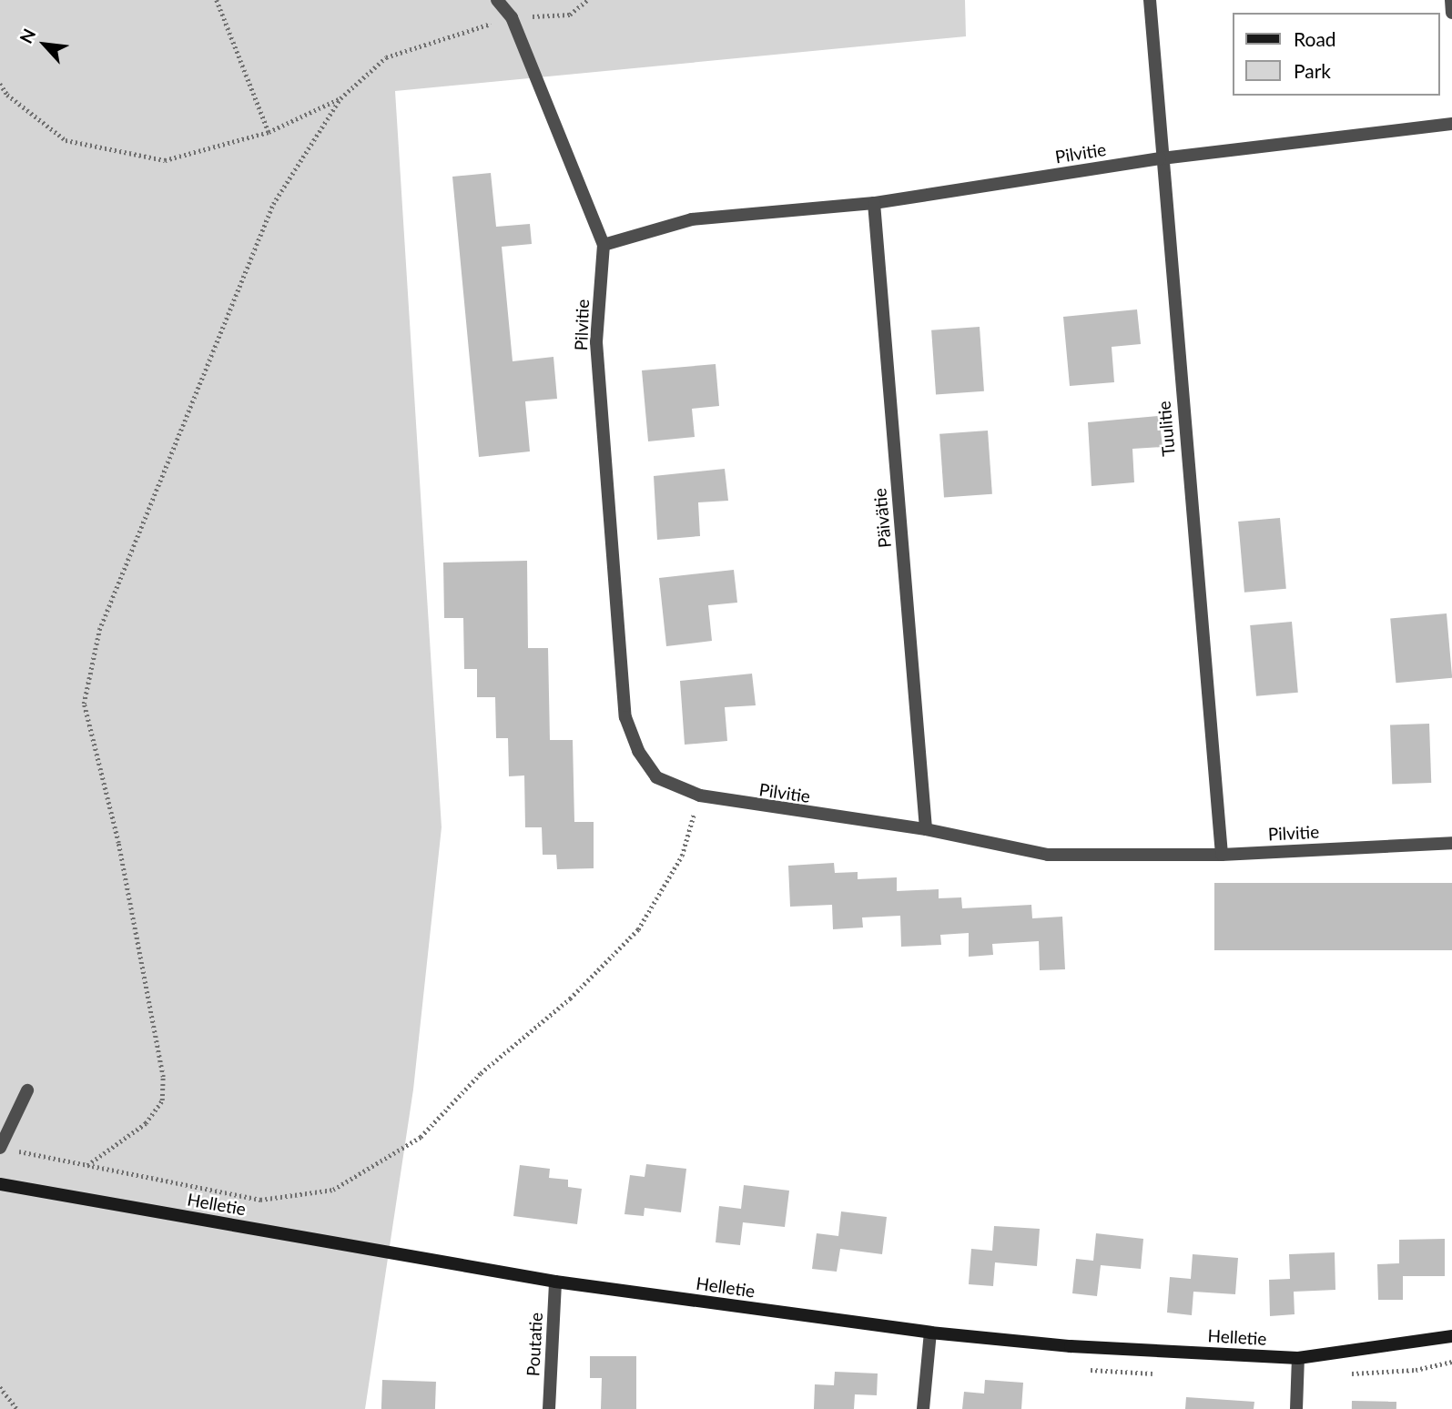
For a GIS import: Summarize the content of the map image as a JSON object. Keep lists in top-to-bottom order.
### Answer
{
  "streets": {
    "street": [
      "Pilvitie",
      "Tuulitie",
      "Päivätie",
      "Helletie",
      "Poutatie"
    ]
  },
  "crossings": [
    ["Pilvitie", "Tuulitie"],
    ["Pilvitie", "Päivätie"],
    ["Helletie", "Poutatie"]
  ],
  "legend": ["Road", "Park"],
  "north": "top left"
}
